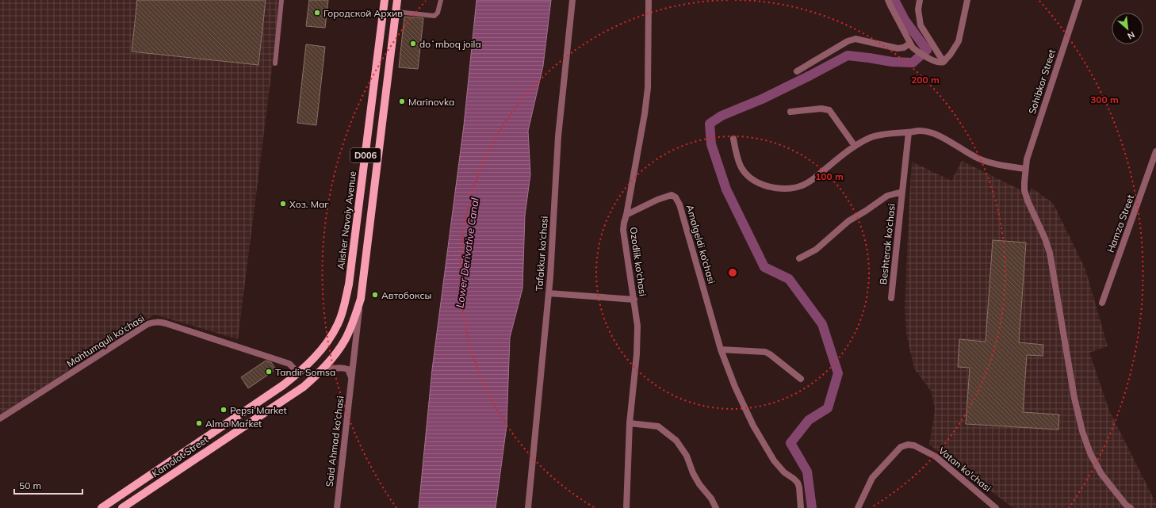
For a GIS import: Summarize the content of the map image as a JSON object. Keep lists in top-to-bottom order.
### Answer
{
  "streets": {
    "main road": ["D006", "Alisher Navoiy Avenue", "Kamolot Street"],
    "street": [
      "Sohibkor Street",
      "Hamza Street",
      "Amalgeldi ko‘chasi",
      "Beshterak ko‘chasi",
      "Tafakkur ko‘chasi",
      "Ozodlik ko‘chasi",
      "Mahtumquli ko‘chasi",
      "Said Ahmad ko‘chasi",
      "Vatan ko'chasi"
    ]
  },
  "crossings": [
    ["D006", "Said Ahmad ko‘chasi"],
    ["D006", "Kamolot Street"],
    ["Alisher Navoiy Avenue", "Kamolot Street"],
    ["Amalgeldi ko‘chasi", "Ozodlik ko‘chasi"],
    ["Mahtumquli ko‘chasi", "Kamolot Street"],
    ["Said Ahmad ko‘chasi", "Kamolot Street"]
  ],
  "water": ["Lower Derivative Canal"],
  "places": [
    "Городской Архив",
    "doʻmboq joila",
    "Marinovka",
    "Хоз. Маг",
    "Автобоксы",
    "Tandir Somsa",
    "Pepsi Market",
    "Alma Market"
  ],
  "scale_bar": "50 m",
  "north": "bottom right",
  "rings": ["200 m", "300 m", "100 m"]
}
